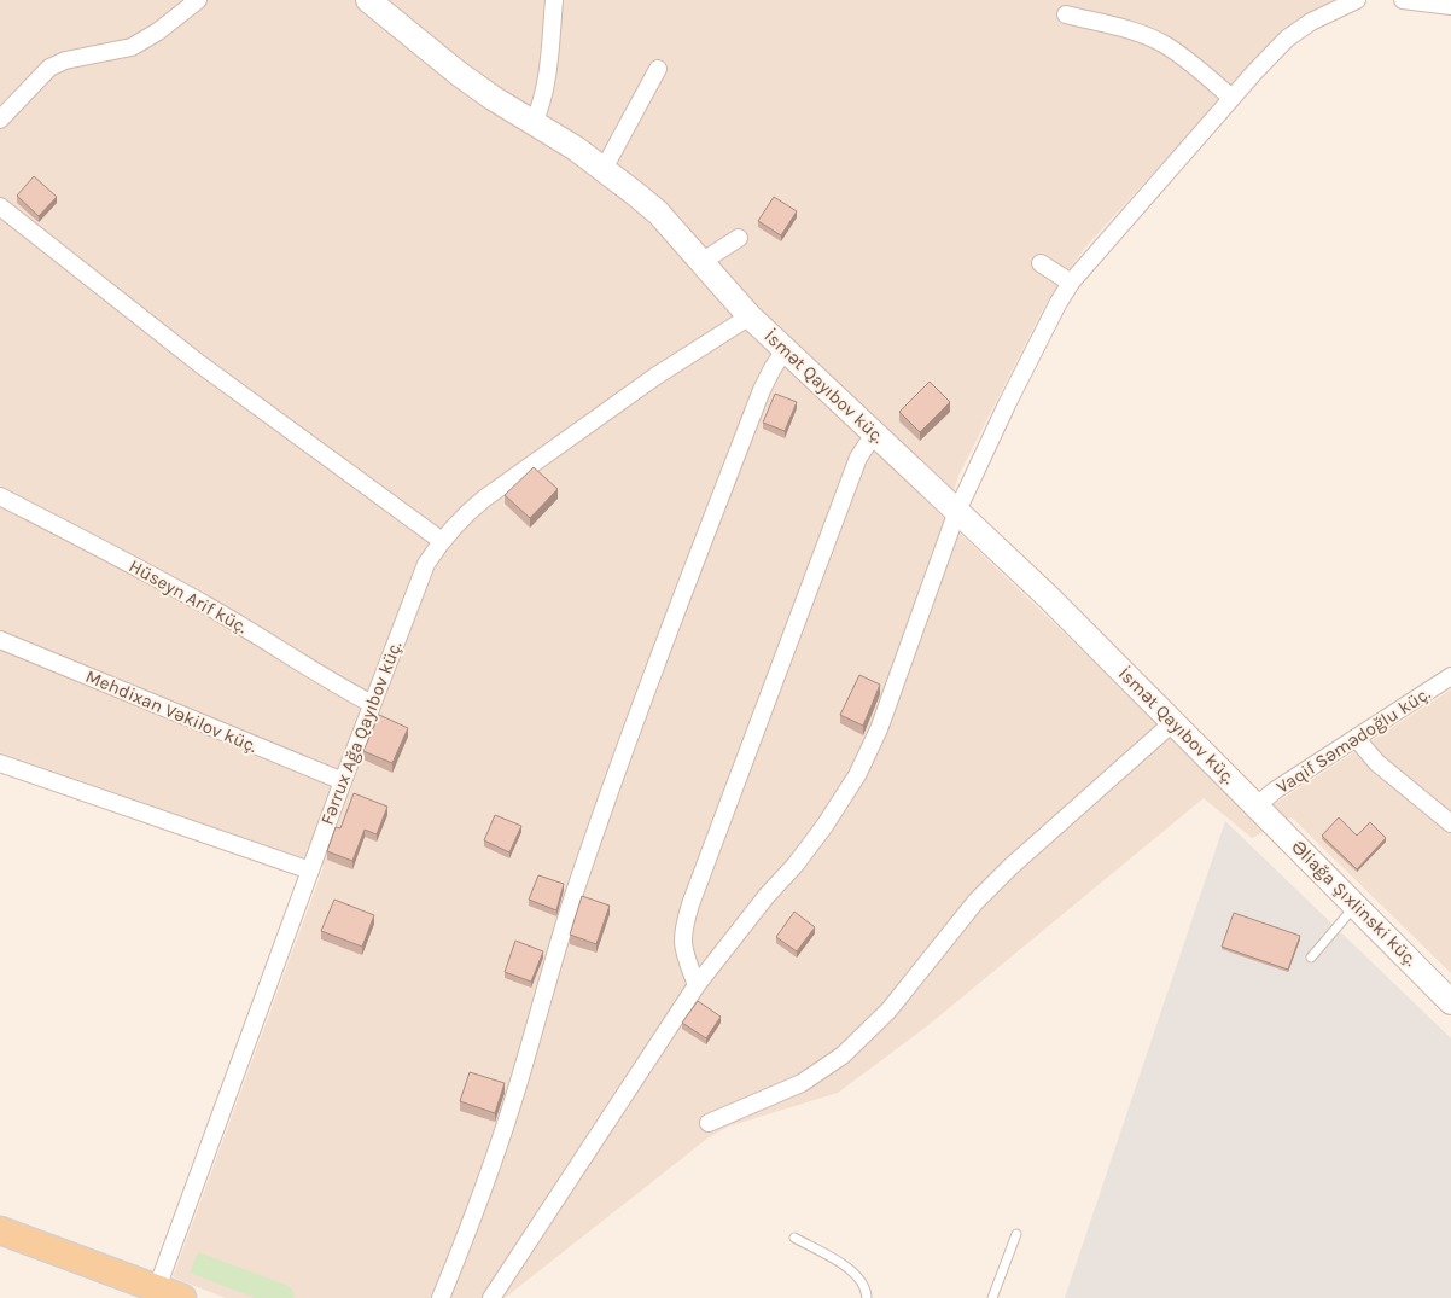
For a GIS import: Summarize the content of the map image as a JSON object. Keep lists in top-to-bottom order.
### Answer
{
  "streets": {
    "street": [
      "İsmət Qayıbov küç.",
      "Hüseyn Arif küç.",
      "Mehdixan Vəkilov küç.",
      "Fərrux Ağa Qayıbov küç.",
      "Vaqif Səmədoğlu küç.",
      "Əliağa Şıxlinski küç."
    ]
  },
  "crossings": [
    ["İsmət Qayıbov küç.", "Fərrux Ağa Qayıbov küç."],
    ["İsmət Qayıbov küç.", "Vaqif Səmədoğlu küç."],
    ["İsmət Qayıbov küç.", "Əliağa Şıxlinski küç."],
    ["Hüseyn Arif küç.", "Fərrux Ağa Qayıbov küç."],
    ["Mehdixan Vəkilov küç.", "Fərrux Ağa Qayıbov küç."],
    ["Vaqif Səmədoğlu küç.", "Əliağa Şıxlinski küç."]
  ]
}
